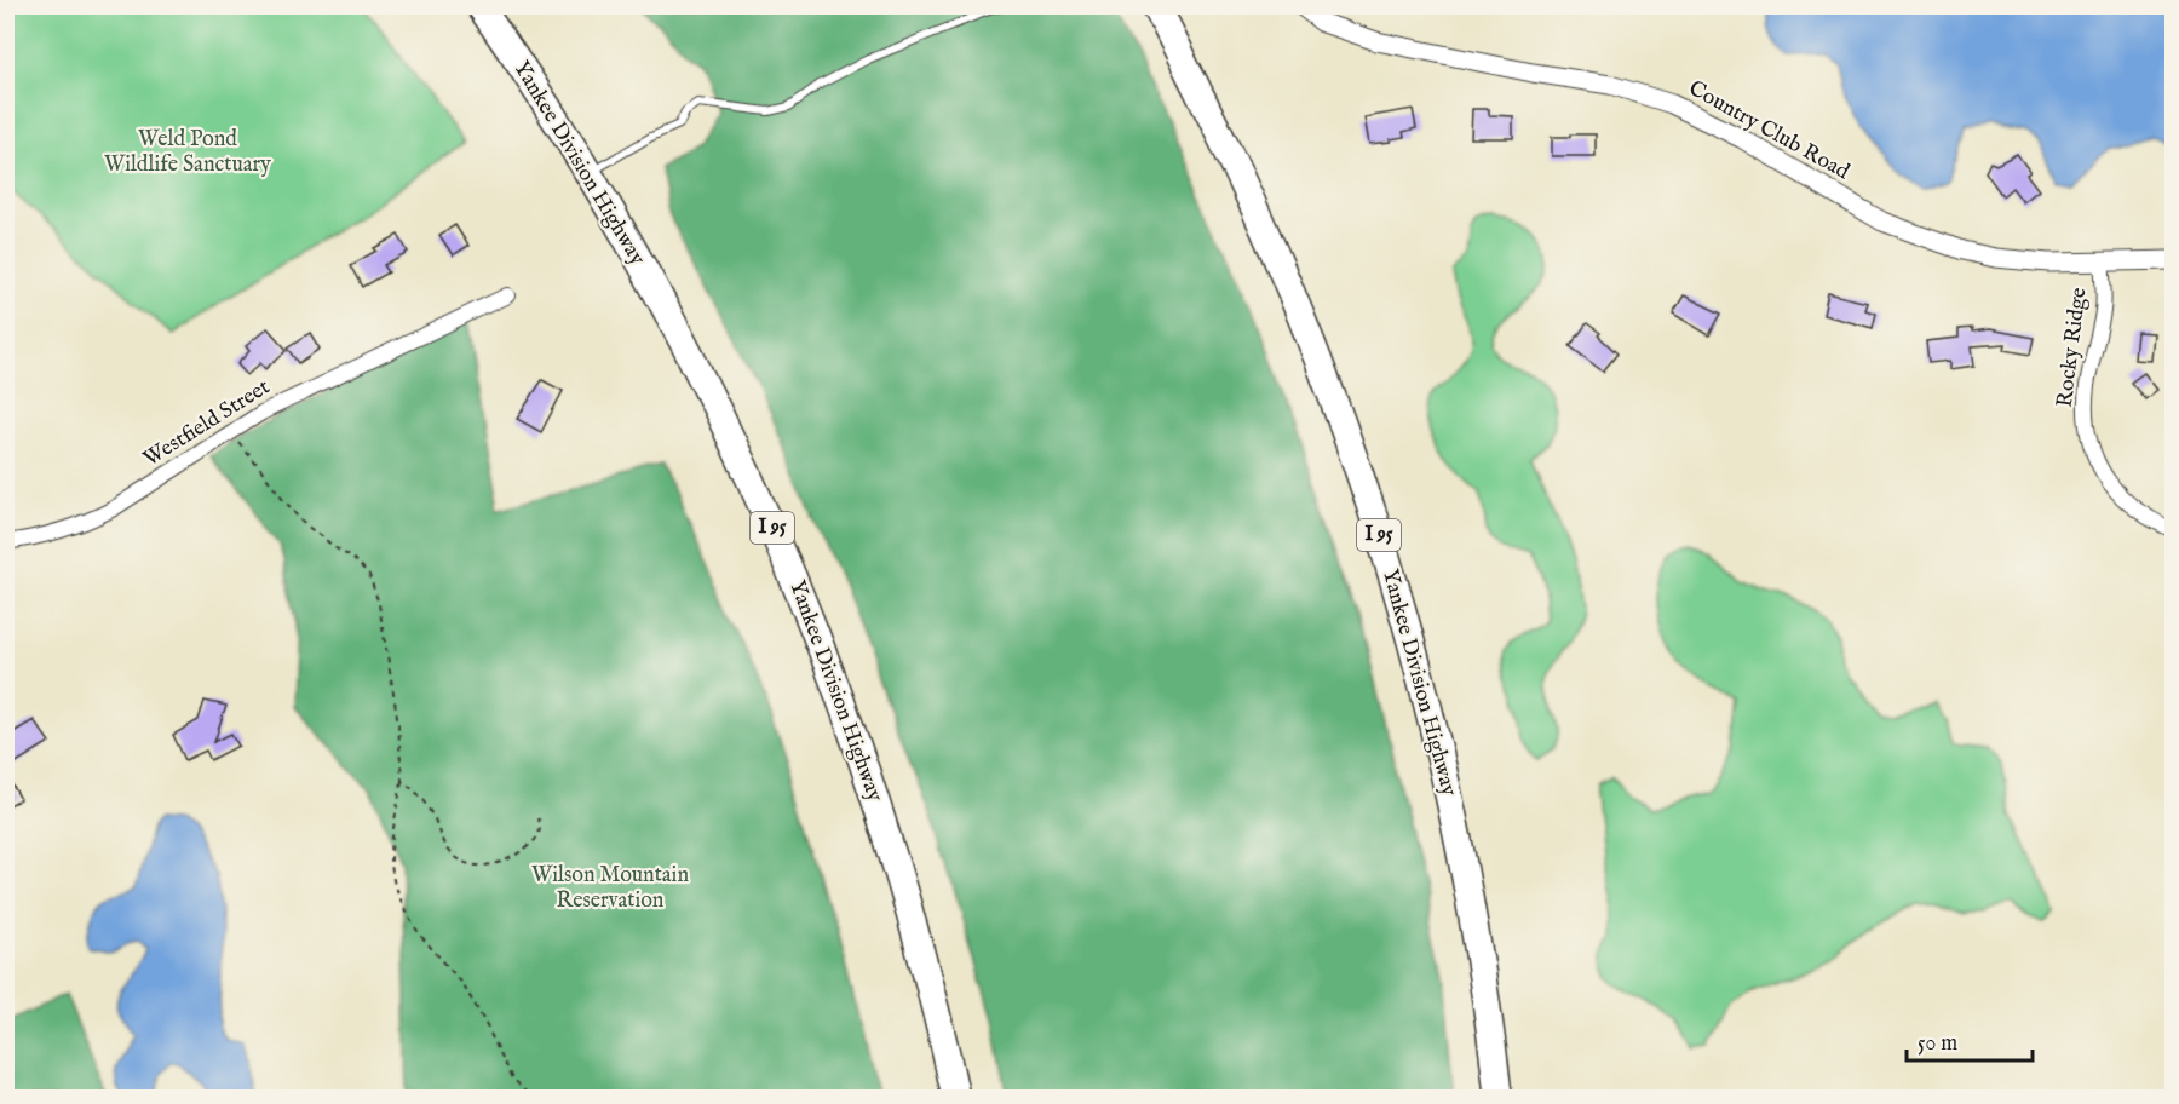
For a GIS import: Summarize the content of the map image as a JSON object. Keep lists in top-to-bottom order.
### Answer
{
  "streets": {
    "highway": ["Yankee Division Highway", "I 95"],
    "street": ["Country Club Road", "Rocky Ridge", "Westfield Street"]
  },
  "crossings": [
    ["Country Club Road", "Rocky Ridge"]
  ],
  "parks": ["Weld Pond Wildlife Sanctuary", "Wilson Mountain Reservation"],
  "scale_bar": "50 m"
}
